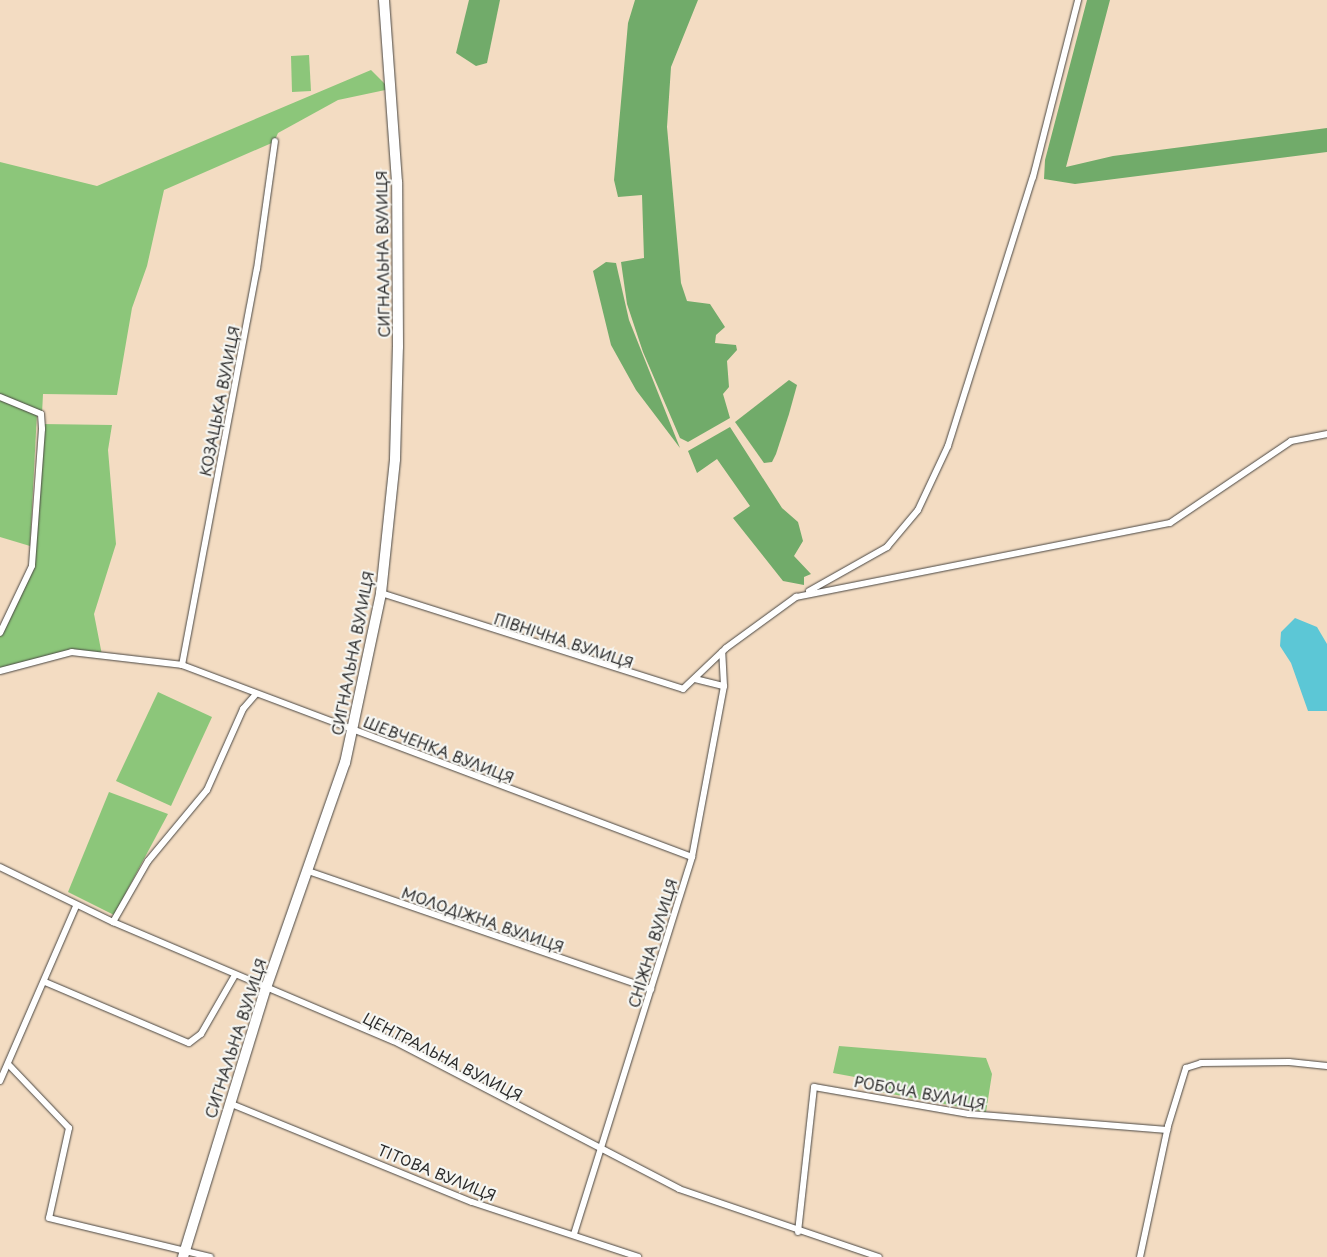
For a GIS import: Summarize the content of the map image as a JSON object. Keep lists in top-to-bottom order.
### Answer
{
  "streets": {
    "main road": ["СИГНАЛЬНА ВУЛИЦЯ"],
    "street": [
      "КОЗАЦЬКА ВУЛИЦЯ",
      "ПІВНІЧНА ВУЛИЦЯ",
      "ШЕВЧЕНКА ВУЛИЦЯ",
      "МОЛОДІЖНА ВУЛИЦЯ",
      "СНІЖНА ВУЛИЦЯ",
      "ЦЕНТРАЛЬНА ВУЛИЦЯ",
      "РОБОЧА ВУЛИЦЯ",
      "ТІТОВА ВУЛИЦЯ"
    ]
  },
  "crossings": [
    ["СИГНАЛЬНА ВУЛИЦЯ", "ПІВНІЧНА ВУЛИЦЯ"],
    ["СИГНАЛЬНА ВУЛИЦЯ", "ШЕВЧЕНКА ВУЛИЦЯ"],
    ["СИГНАЛЬНА ВУЛИЦЯ", "МОЛОДІЖНА ВУЛИЦЯ"],
    ["СИГНАЛЬНА ВУЛИЦЯ", "ЦЕНТРАЛЬНА ВУЛИЦЯ"],
    ["СИГНАЛЬНА ВУЛИЦЯ", "ТІТОВА ВУЛИЦЯ"],
    ["КОЗАЦЬКА ВУЛИЦЯ", "ШЕВЧЕНКА ВУЛИЦЯ"],
    ["ПІВНІЧНА ВУЛИЦЯ", "СНІЖНА ВУЛИЦЯ"],
    ["ШЕВЧЕНКА ВУЛИЦЯ", "СНІЖНА ВУЛИЦЯ"],
    ["МОЛОДІЖНА ВУЛИЦЯ", "СНІЖНА ВУЛИЦЯ"],
    ["СНІЖНА ВУЛИЦЯ", "ЦЕНТРАЛЬНА ВУЛИЦЯ"],
    ["СНІЖНА ВУЛИЦЯ", "ТІТОВА ВУЛИЦЯ"],
    ["ЦЕНТРАЛЬНА ВУЛИЦЯ", "РОБОЧА ВУЛИЦЯ"]
  ]
}
